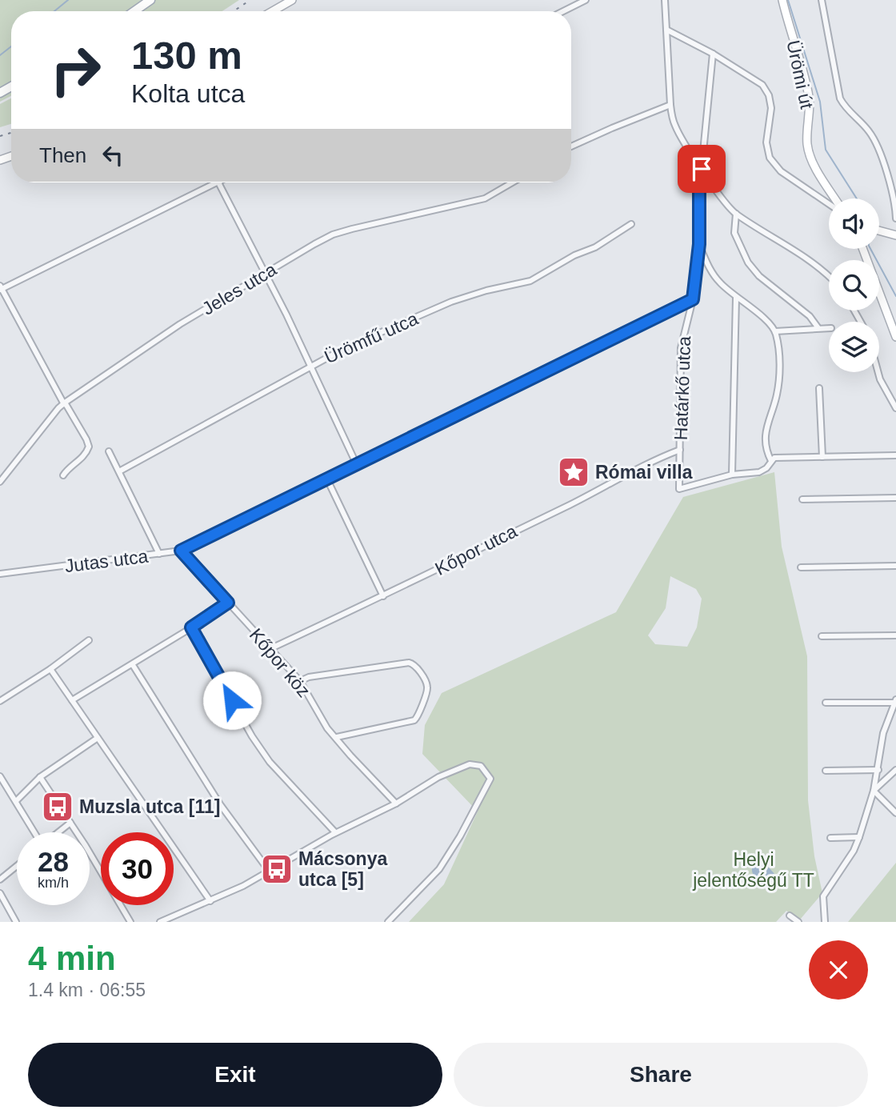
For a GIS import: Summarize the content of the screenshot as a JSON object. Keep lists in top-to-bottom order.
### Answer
{
  "streets": {
    "main road": ["Ürömi út"],
    "street": [
      "Jeles utca",
      "Ürömfű utca",
      "Határkő utca",
      "Kőpor utca",
      "Jutas utca",
      "Kőpor köz"
    ]
  },
  "crossings": [
    ["Határkő utca", "Kőpor utca"],
    ["Határkő utca", "Jutas utca"],
    ["Kőpor utca", "Kőpor köz"],
    ["Jutas utca", "Kőpor köz"]
  ],
  "parks": ["Helyi jelentőségű TT"],
  "places": {
    "place": ["Római villa"],
    "bus stop": ["Muzsla utca [11]", "Mácsonya utca [5]"]
  },
  "page": {
    "turn": ["130 m", "Kolta utca"],
    "then": "Then",
    "speed": "28 km/h",
    "limit": "30",
    "heading": ["4 min", "1.4 km · 06:55"],
    "buttons": ["Exit", "Share"]
  }
}
